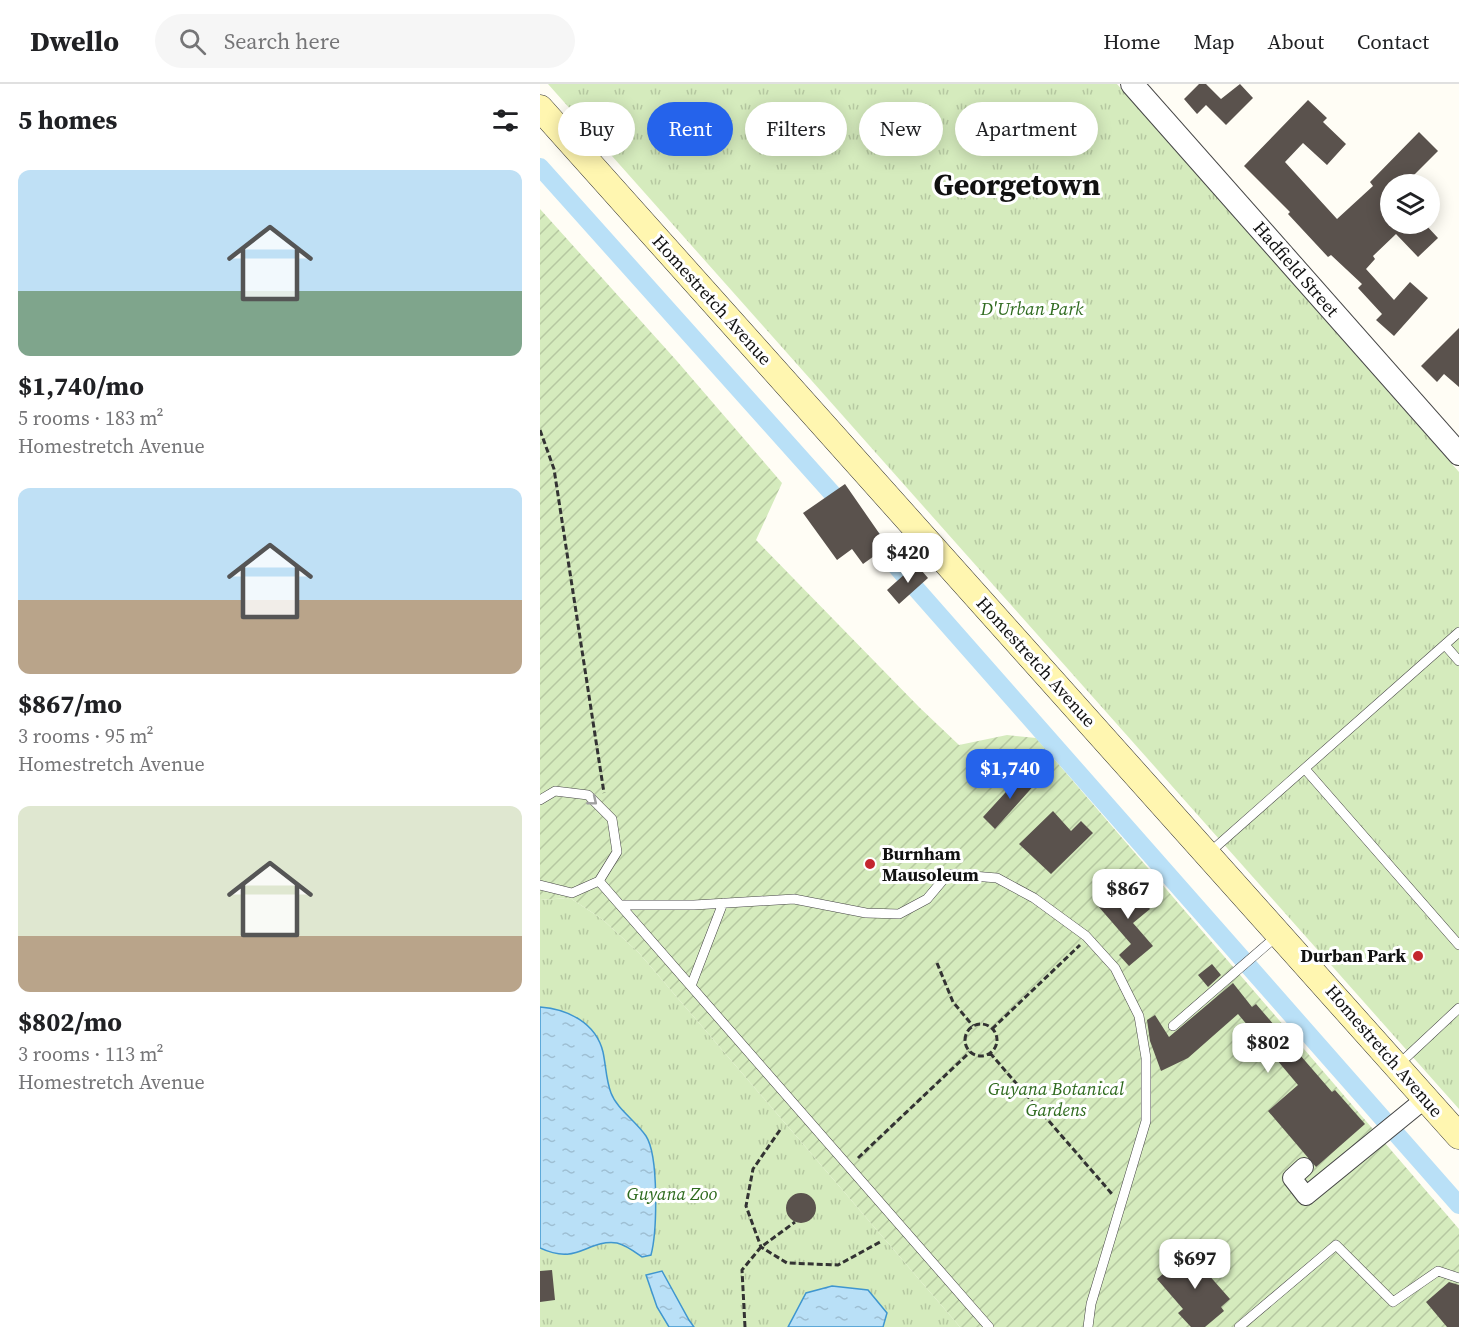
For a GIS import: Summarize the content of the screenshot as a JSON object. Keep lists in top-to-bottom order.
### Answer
{
  "streets": {
    "main road": ["Homestretch Avenue"],
    "street": ["Hadfield Street"]
  },
  "districts": ["Georgetown"],
  "parks": ["D'Urban Park", "Guyana Botanical Gardens", "Guyana Zoo"],
  "places": ["Burnham Mausoleum", "Durban Park"],
  "page": {
    "header": "Dwello",
    "search": "Search here",
    "nav": [
      "Home",
      "Map",
      "About",
      "Contact"
    ],
    "heading": "5 homes",
    "chip": [
      "Buy",
      "Rent",
      "Filters",
      "New",
      "Apartment"
    ],
    "list": [
      {
        "name": "$1,740/mo",
        "note": "5 rooms · 183 m² · Homestretch Avenue"
      },
      {
        "name": "$867/mo",
        "note": "3 rooms · 95 m² · Homestretch Avenue"
      },
      {
        "name": "$802/mo",
        "note": "3 rooms · 113 m² · Homestretch Avenue"
      }
    ],
    "price": [
      "$420",
      "$1,740",
      "$867",
      "$802",
      "$697"
    ]
  }
}
